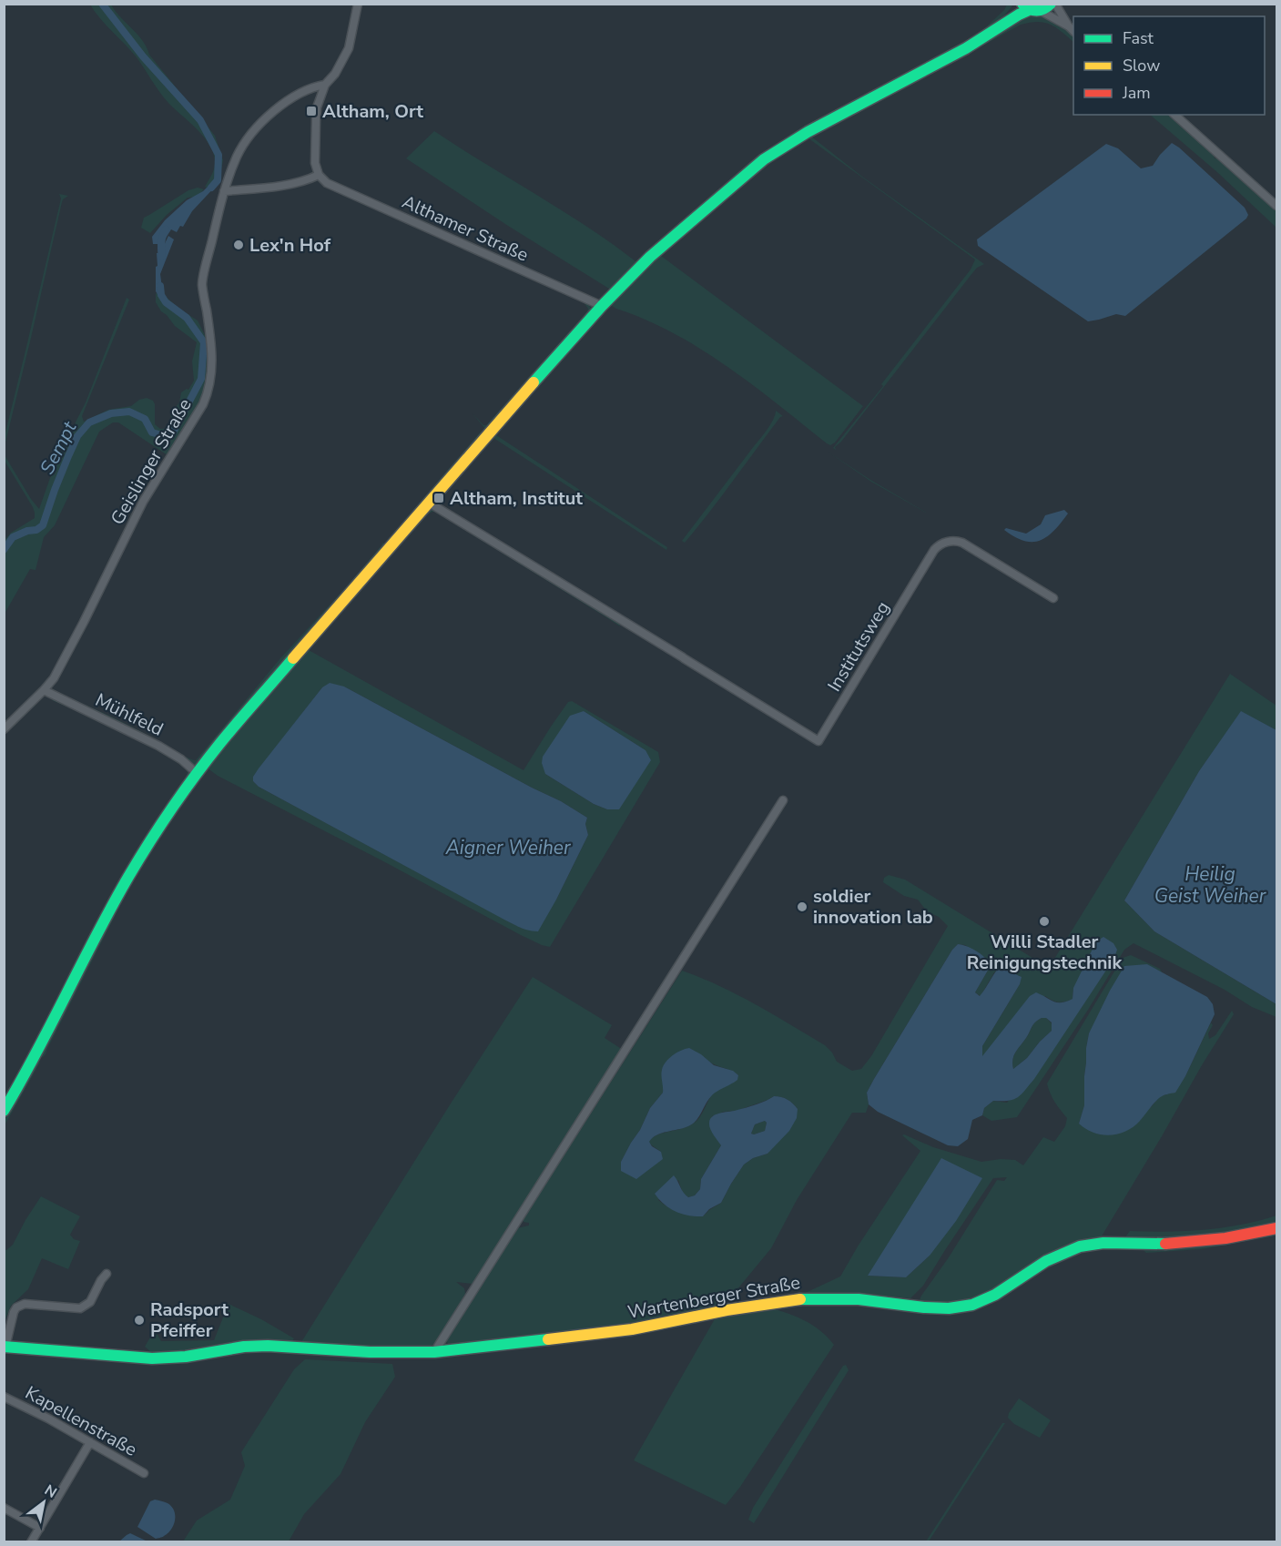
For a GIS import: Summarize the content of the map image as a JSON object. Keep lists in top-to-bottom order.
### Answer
{
  "streets": {
    "main road": ["Wartenberger Straße"],
    "street": [
      "Althamer Straße",
      "Geislinger Straße",
      "Institutsweg",
      "Mühlfeld",
      "Kapellenstraße"
    ]
  },
  "crossings": [
    ["Geislinger Straße", "Mühlfeld"]
  ],
  "water": ["Sempt", "Aigner Weiher", "Heilig Geist Weiher"],
  "places": {
    "transit": ["Altham, Ort", "Altham, Institut"],
    "other": [
      "Lex'n Hof",
      "soldier innovation lab",
      "Willi Stadler Reinigungstechnik",
      "Radsport Pfeiffer"
    ]
  },
  "legend": ["Fast", "Slow", "Jam"],
  "north": "top right"
}
